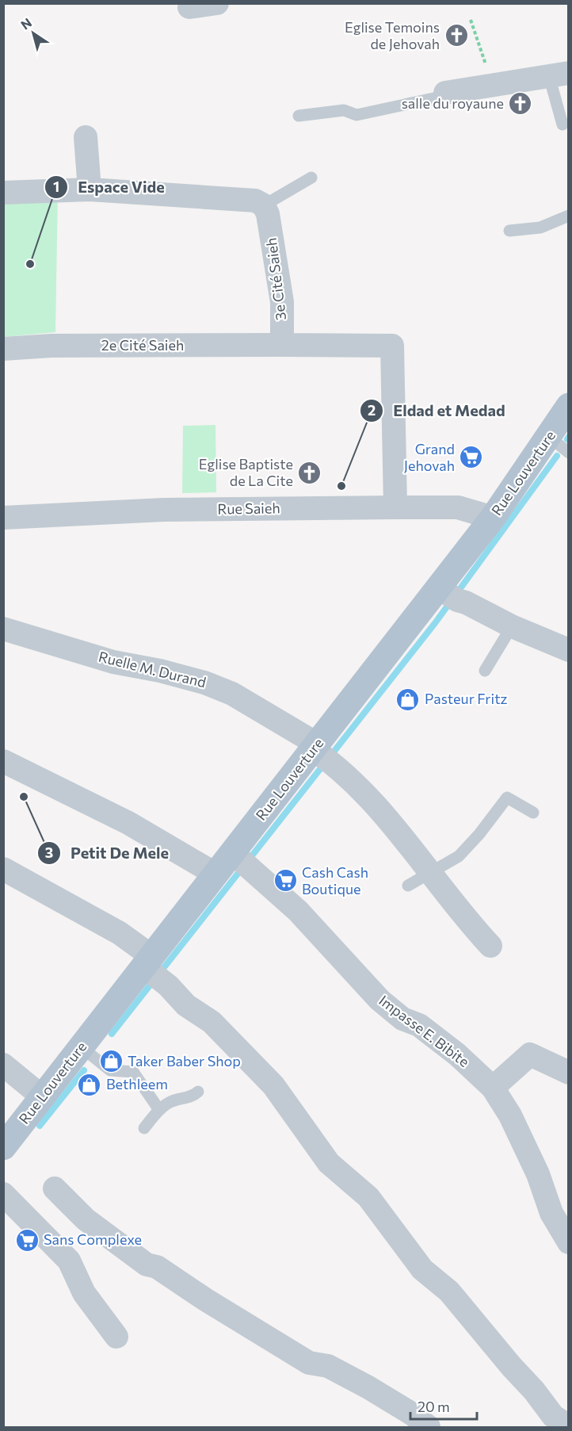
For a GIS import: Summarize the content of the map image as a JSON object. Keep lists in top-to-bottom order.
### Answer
{
  "streets": {
    "main road": ["Rue Louverture"],
    "street": [
      "3e Cité Saieh",
      "2e Cité Saieh",
      "Rue Saieh",
      "Ruelle M. Durand",
      "Impasse E. Bibite"
    ]
  },
  "crossings": [
    ["3e Cité Saieh", "2e Cité Saieh"],
    ["Rue Louverture", "Rue Saieh"],
    ["Rue Louverture", "Ruelle M. Durand"],
    ["Rue Louverture", "Impasse E. Bibite"]
  ],
  "places": {
    "church": ["Eglise Temoins de Jehovah", "salle du royaune", "Eglise Baptiste de La Cite"],
    "other": ["Espace Vide", "Eldad et Medad", "Petit De Mele"],
    "supermarket": ["Grand Jehovah", "Cash Cash Boutique", "Sans Complexe"],
    "shop": ["Pasteur Fritz", "Taker Baber Shop", "Bethleem"]
  },
  "scale_bar": "20 m",
  "north": "top left"
}
